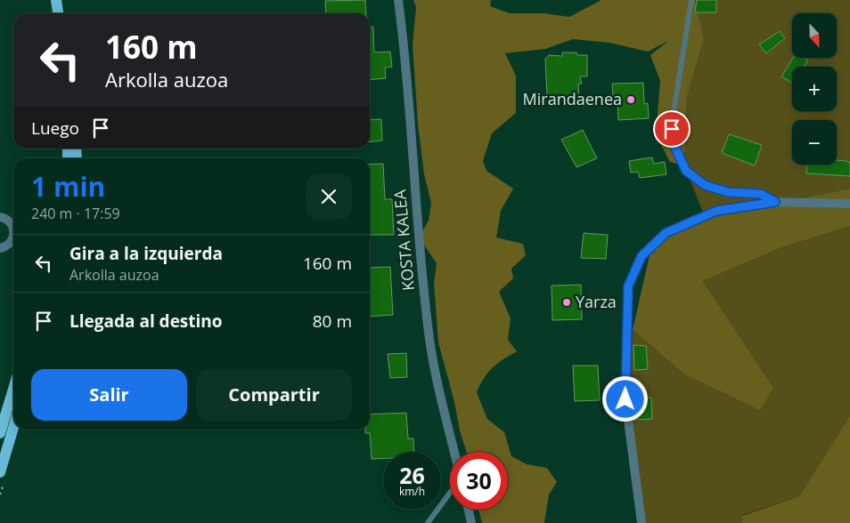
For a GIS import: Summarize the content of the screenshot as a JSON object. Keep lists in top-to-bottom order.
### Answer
{
  "streets": {
    "street": ["KOSTA KALEA"]
  },
  "places": ["Mirandaenea", "Yarza"],
  "north": "bottom",
  "page": {
    "map_buttons": ["+", "−"],
    "turn": ["160 m", "Arkolla auzoa"],
    "then": "Luego",
    "heading": ["1 min", "240 m · 17:59"],
    "list": [
      {
        "name": "Gira a la izquierda",
        "note": "Arkolla auzoa",
        "value": "160 m"
      },
      {
        "name": "Llegada al destino",
        "value": "80 m"
      }
    ],
    "buttons": ["Salir", "Compartir"],
    "speed": "26 km/h",
    "limit": "30"
  }
}
